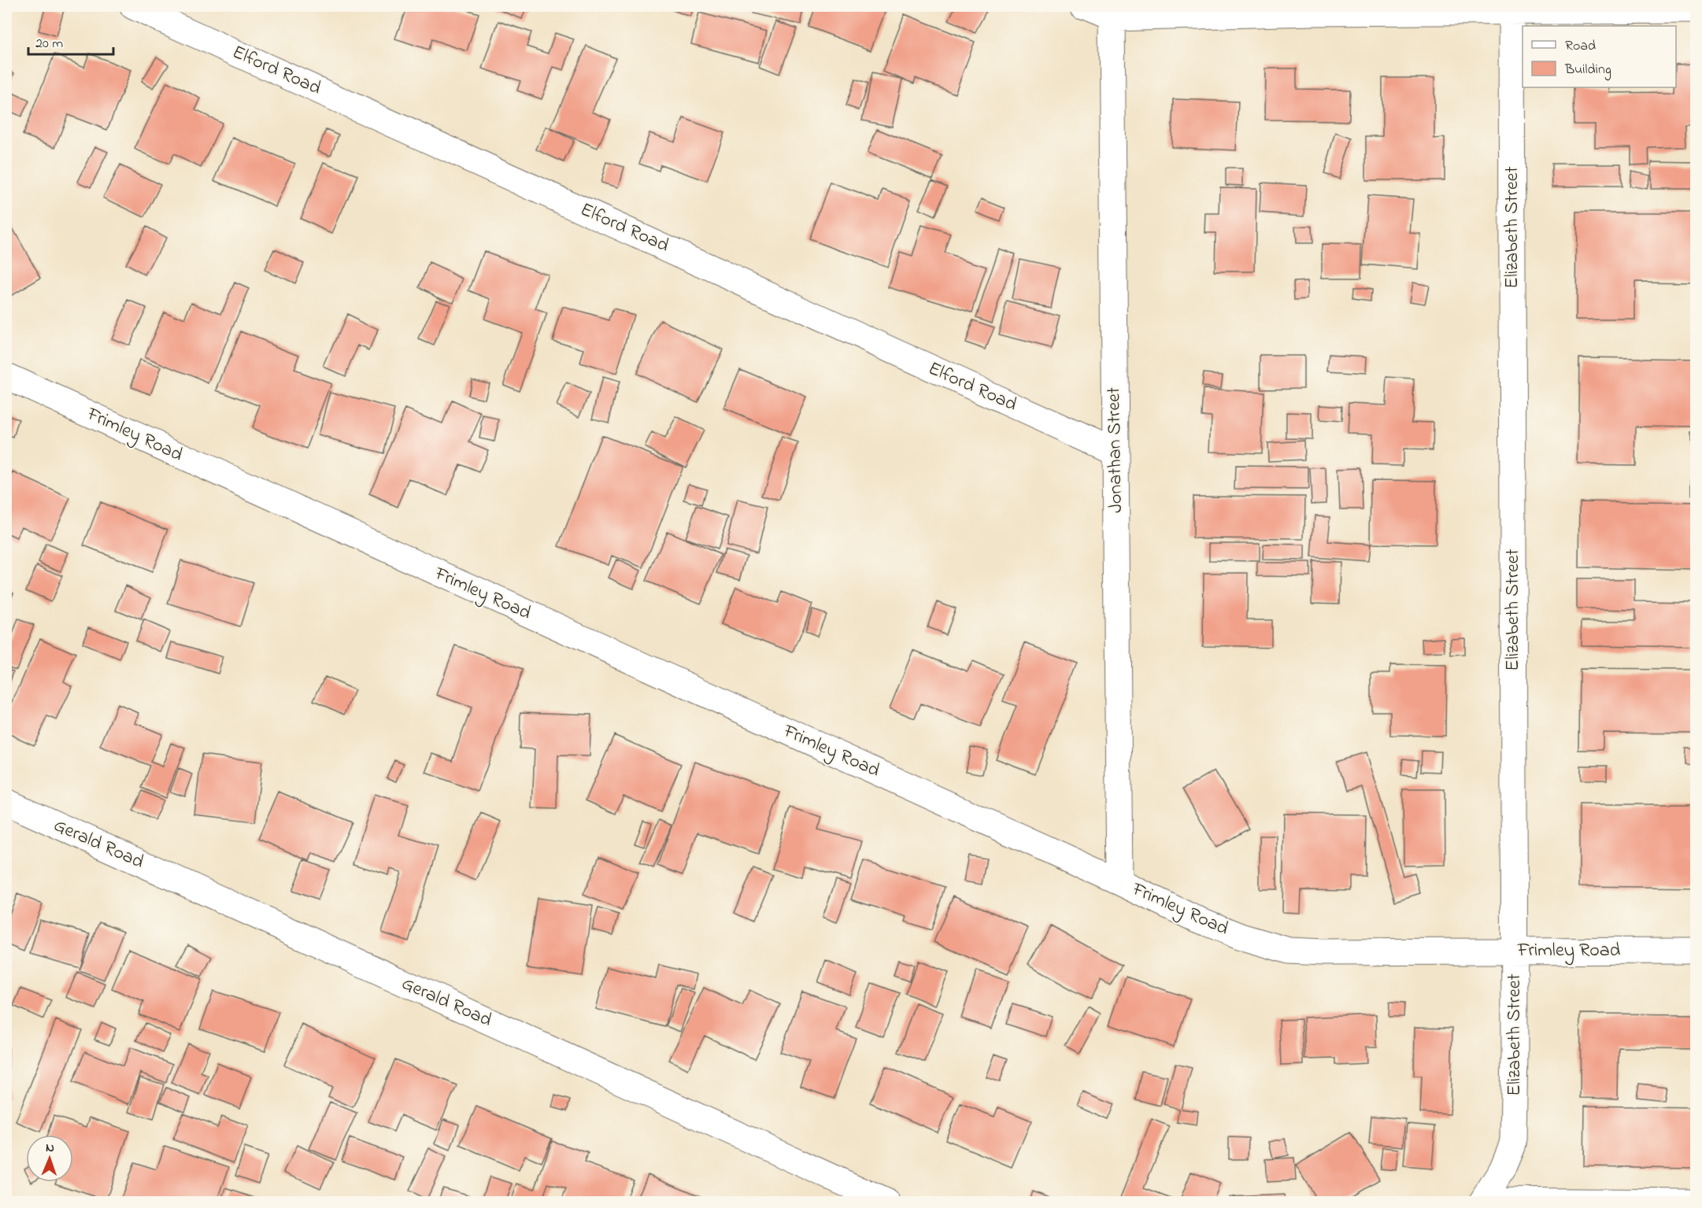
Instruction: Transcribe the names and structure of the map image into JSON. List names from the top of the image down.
{
  "streets": {
    "street": [
      "Elford Road",
      "Elizabeth Street",
      "Frimley Road",
      "Jonathan Street",
      "Gerald Road"
    ]
  },
  "crossings": [
    ["Elford Road", "Jonathan Street"],
    ["Elizabeth Street", "Frimley Road"],
    ["Frimley Road", "Jonathan Street"]
  ],
  "legend": ["Road", "Building"],
  "scale_bar": "20 m",
  "north": "top"
}
